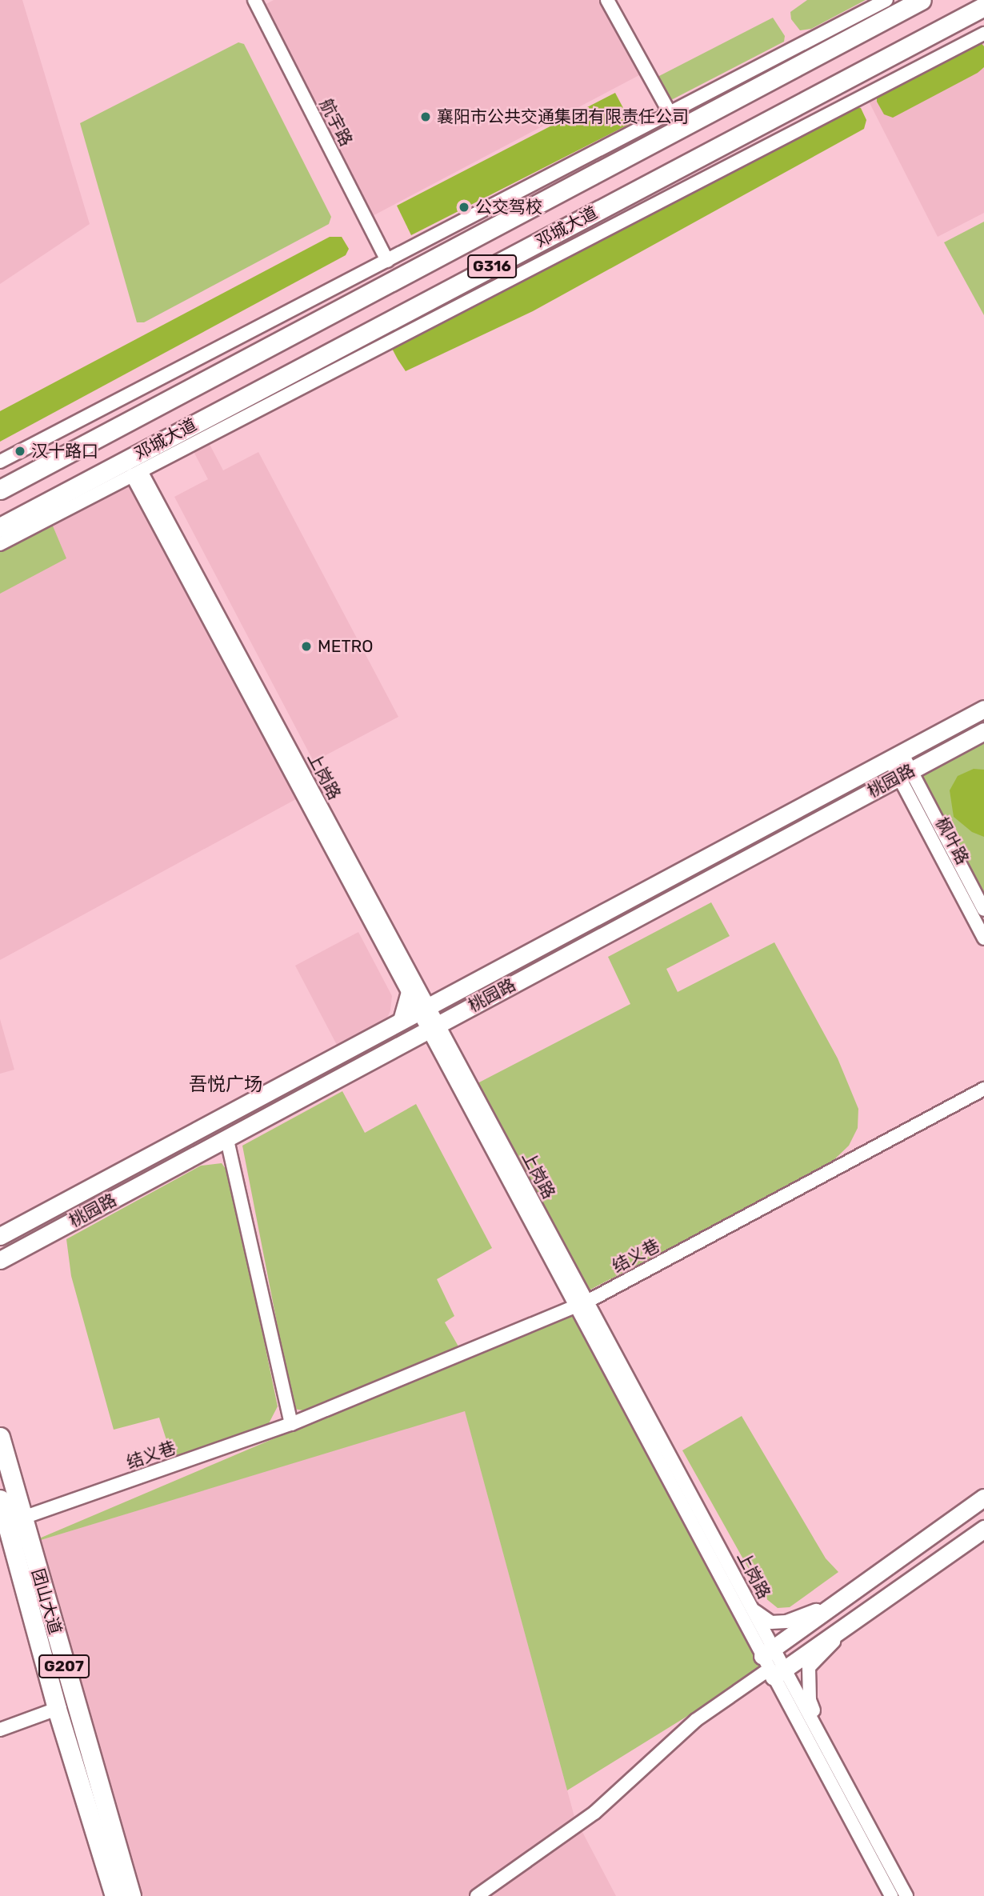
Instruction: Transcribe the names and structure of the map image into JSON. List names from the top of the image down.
{
  "streets": {
    "highway": [
      "邓城大道",
      "G316",
      "团山大道",
      "G207"
    ],
    "main road": ["桃园路"],
    "street": [
      "航宇路",
      "上岗路",
      "枫叶路",
      "结义巷"
    ]
  },
  "crossings": [
    ["上岗路", "桃园路"],
    ["上岗路", "结义巷"],
    ["桃园路", "枫叶路"],
    ["结义巷", "团山大道"]
  ],
  "districts": ["吾悦广场"],
  "places": [
    "襄阳市公共交通集团有限责任公司",
    "公交驾校",
    "汉十路口",
    "METRO"
  ]
}
